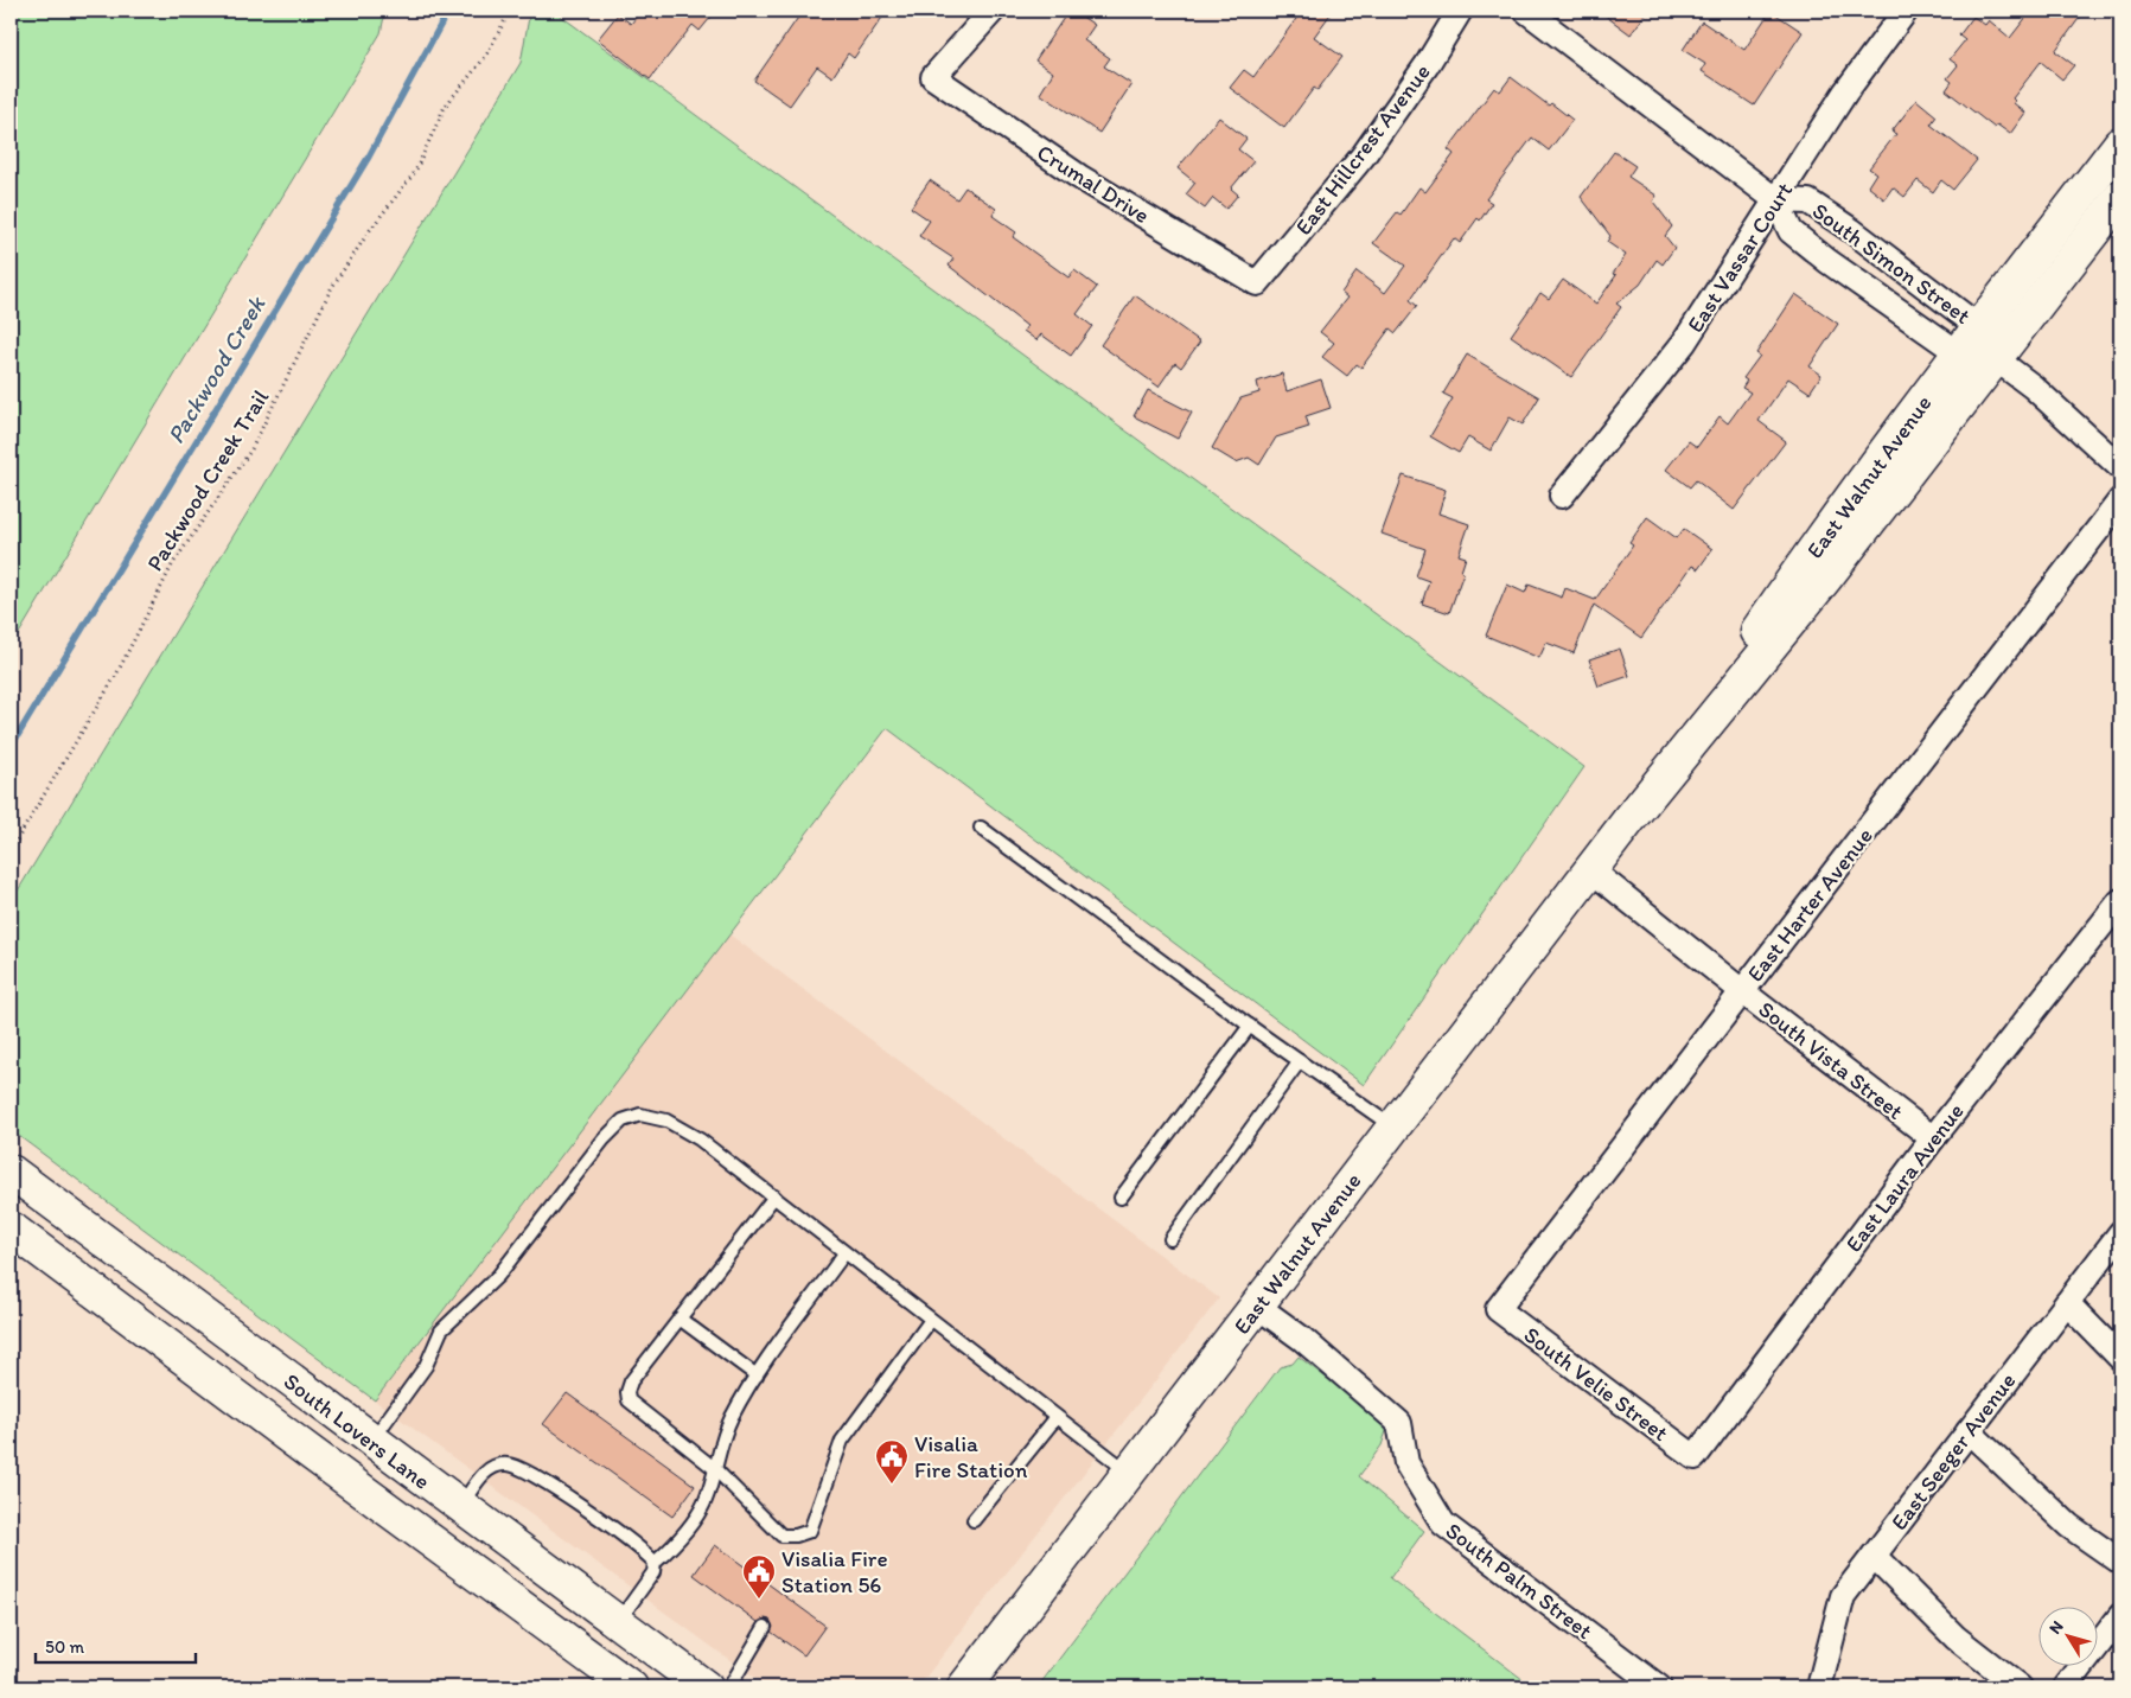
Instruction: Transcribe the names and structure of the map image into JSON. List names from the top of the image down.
{
  "streets": {
    "main road": ["East Walnut Avenue", "South Lovers Lane"],
    "street": [
      "East Hillcrest Avenue",
      "Crumal Drive",
      "East Vassar Court",
      "South Simon Street",
      "East Harter Avenue",
      "South Vista Street",
      "East Laura Avenue",
      "South Velie Street",
      "East Seeger Avenue",
      "South Palm Street"
    ],
    "path": ["Packwood Creek Trail"]
  },
  "crossings": [
    ["East Hillcrest Avenue", "Crumal Drive"],
    ["East Vassar Court", "South Simon Street"],
    ["South Simon Street", "East Walnut Avenue"],
    ["East Walnut Avenue", "South Vista Street"],
    ["East Walnut Avenue", "South Palm Street"],
    ["East Harter Avenue", "South Vista Street"],
    ["East Harter Avenue", "South Velie Street"],
    ["South Vista Street", "East Laura Avenue"],
    ["East Laura Avenue", "South Velie Street"]
  ],
  "water": ["Packwood Creek"],
  "places": {
    "public building": ["Visalia Fire Station", "Visalia Fire Station 56"]
  },
  "scale_bar": "50 m",
  "north": "top left"
}
